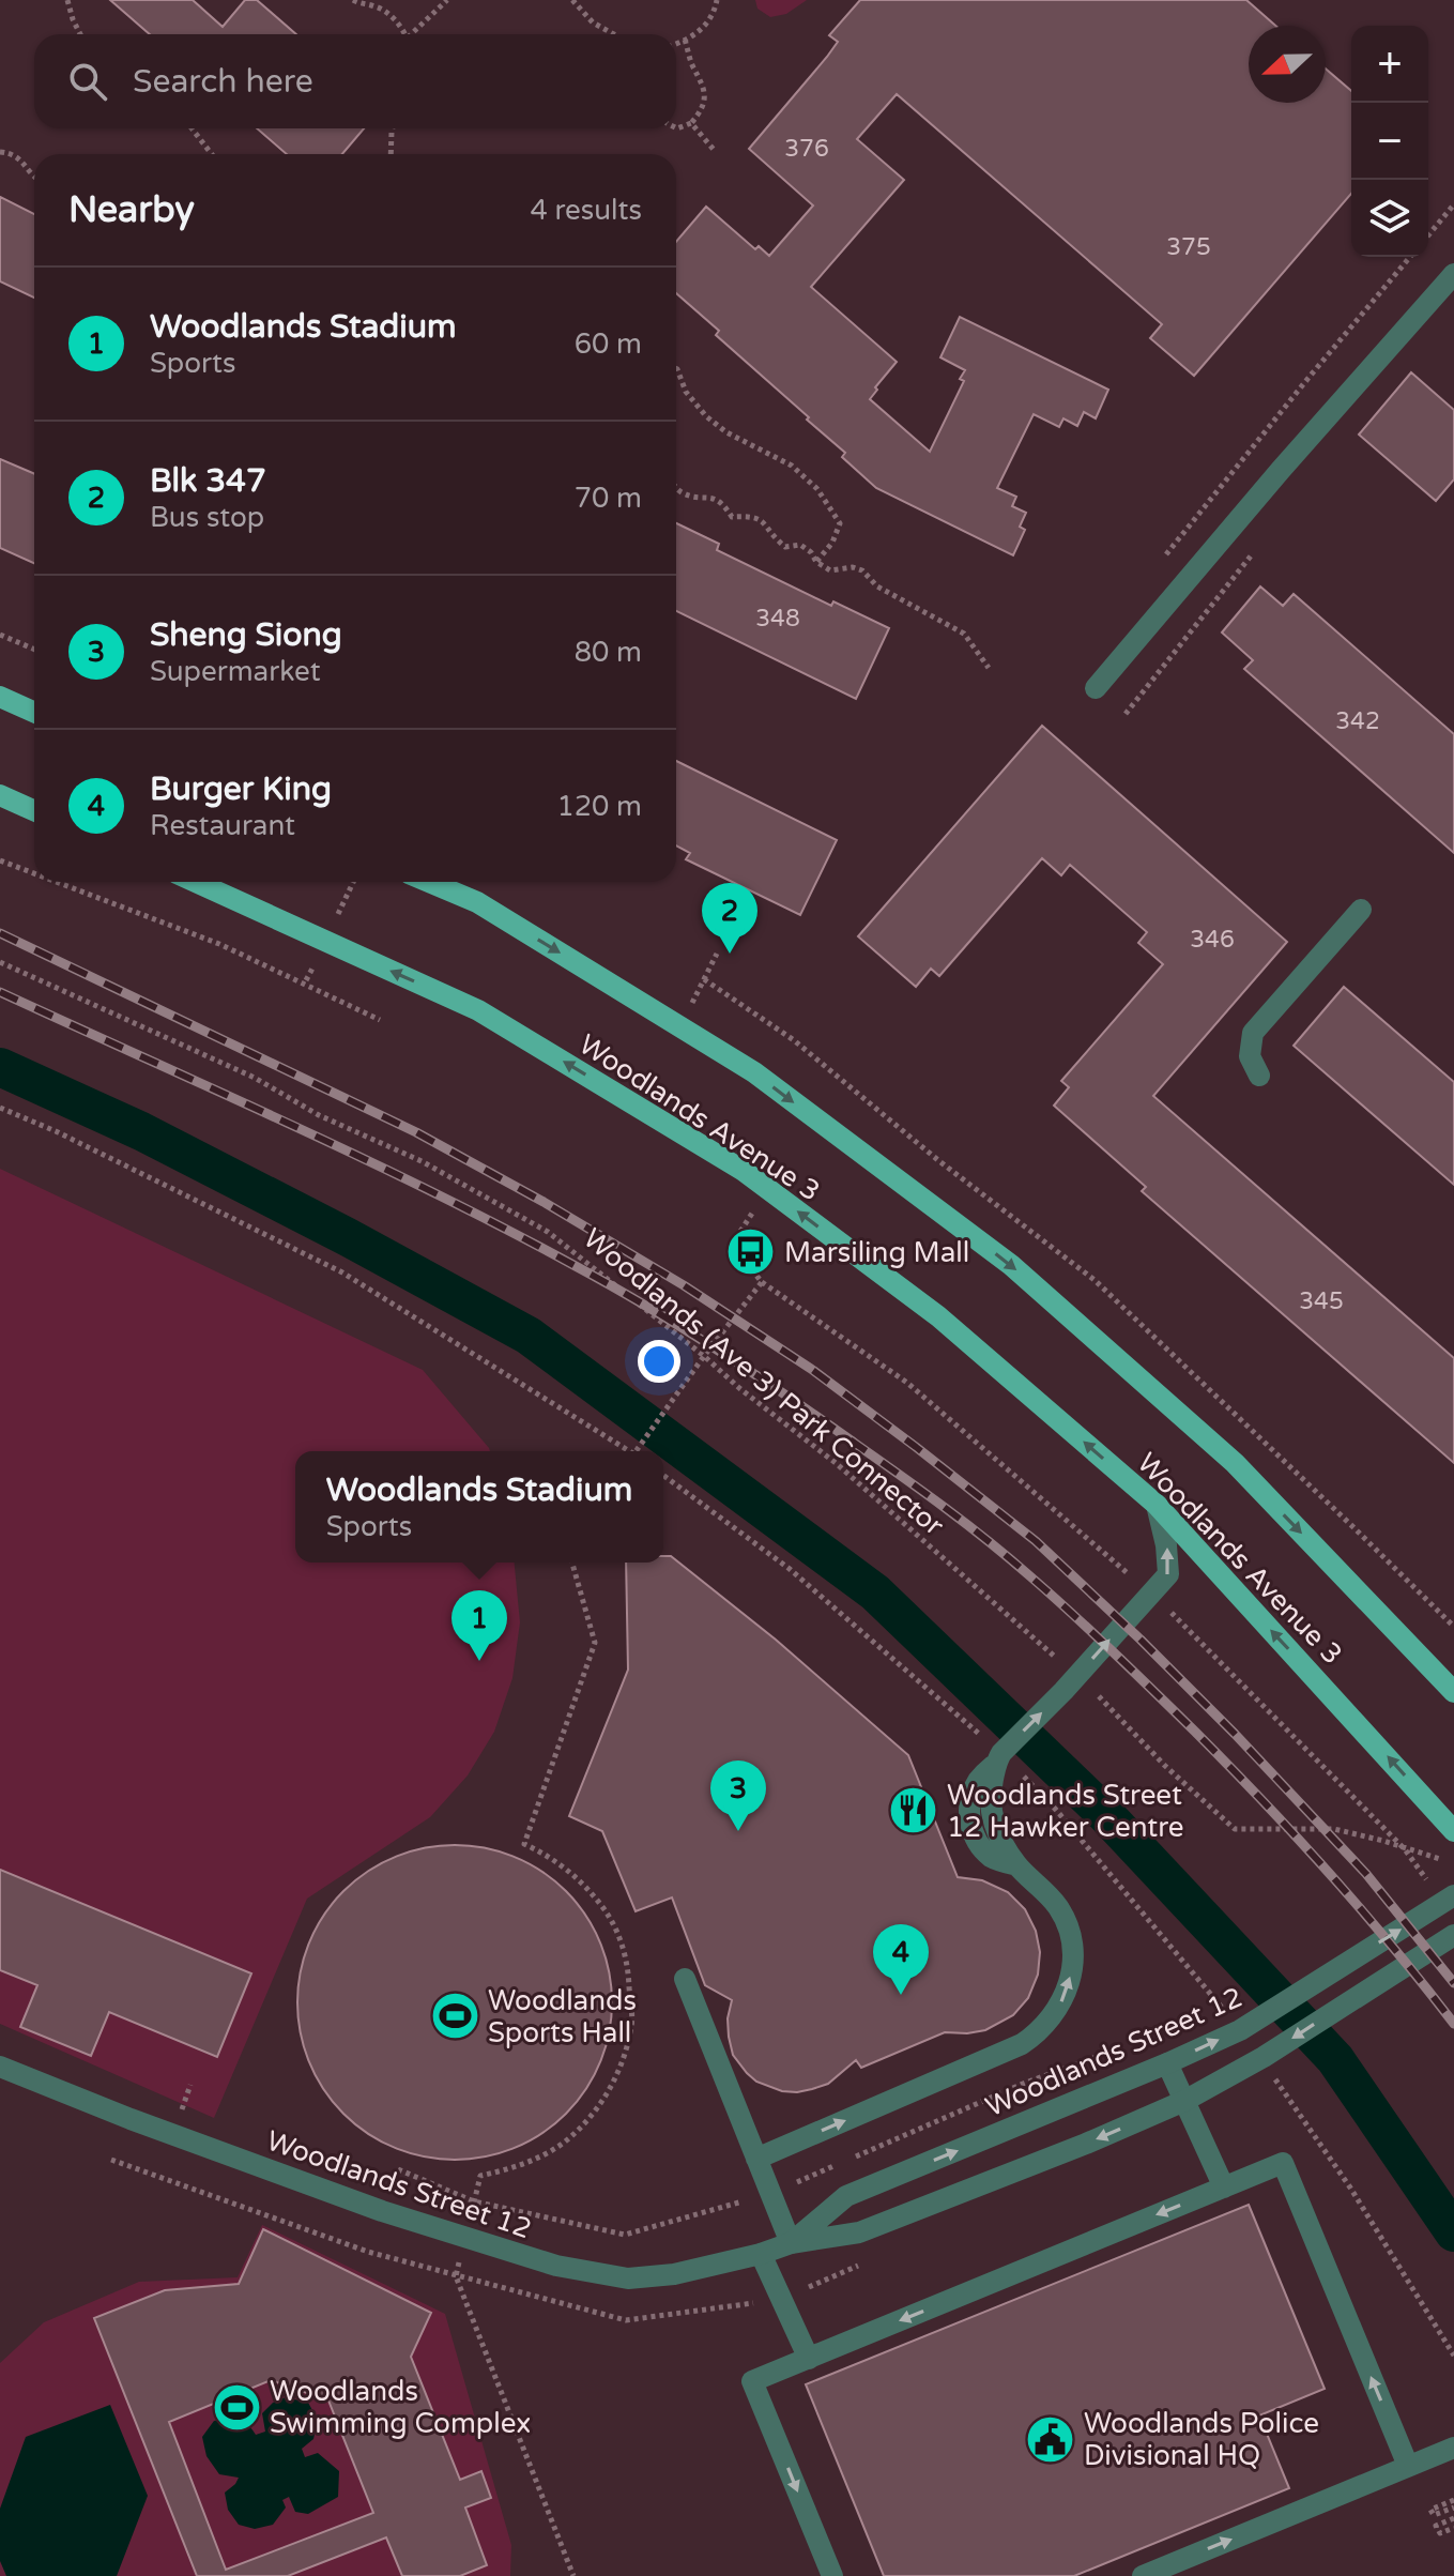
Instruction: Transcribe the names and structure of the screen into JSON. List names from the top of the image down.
{
  "streets": {
    "main road": ["Woodlands Avenue 3"],
    "street": ["Woodlands Street 12"],
    "path": ["Woodlands (Ave 3) Park Connector"]
  },
  "places": {
    "bus stop": ["Marsiling Mall"],
    "restaurant": ["Woodlands Street 12 Hawker Centre"],
    "sports": ["Woodlands Sports Hall", "Woodlands Swimming Complex"],
    "public building": ["Woodlands Police Divisional HQ"]
  },
  "house_numbers": [
    "376",
    "375",
    "348",
    "342",
    "346",
    "345"
  ],
  "north": "left",
  "page": {
    "map_buttons": ["+", "−"],
    "search": "Search here",
    "heading": ["Nearby", "4 results"],
    "list": [
      {
        "mark": "1",
        "name": "Woodlands Stadium",
        "note": "Sports",
        "value": "60 m"
      },
      {
        "mark": "2",
        "name": "Blk 347",
        "note": "Bus stop",
        "value": "70 m"
      },
      {
        "mark": "3",
        "name": "Sheng Siong",
        "note": "Supermarket",
        "value": "80 m"
      },
      {
        "mark": "4",
        "name": "Burger King",
        "note": "Restaurant",
        "value": "120 m"
      }
    ],
    "pins": [
      "2",
      "1",
      "3",
      "4"
    ],
    "popup": ["Woodlands Stadium", "Sports"]
  }
}
